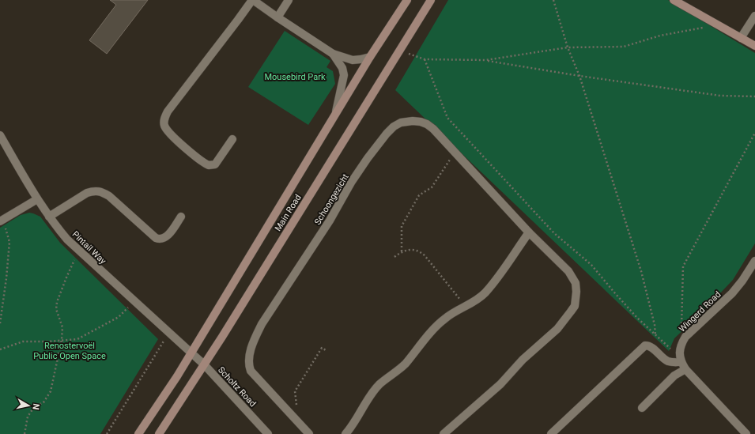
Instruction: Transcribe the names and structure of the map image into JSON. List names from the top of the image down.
{
  "streets": {
    "main road": ["Main Road"],
    "street": [
      "Schoongezicht",
      "Pintail Way",
      "Wingerd Road",
      "Scholtz Road"
    ]
  },
  "crossings": [
    ["Main Road", "Pintail Way"],
    ["Main Road", "Scholtz Road"],
    ["Pintail Way", "Scholtz Road"]
  ],
  "parks": ["Mousebird Park", "Renostervoël Public Open Space"],
  "north": "right"
}
